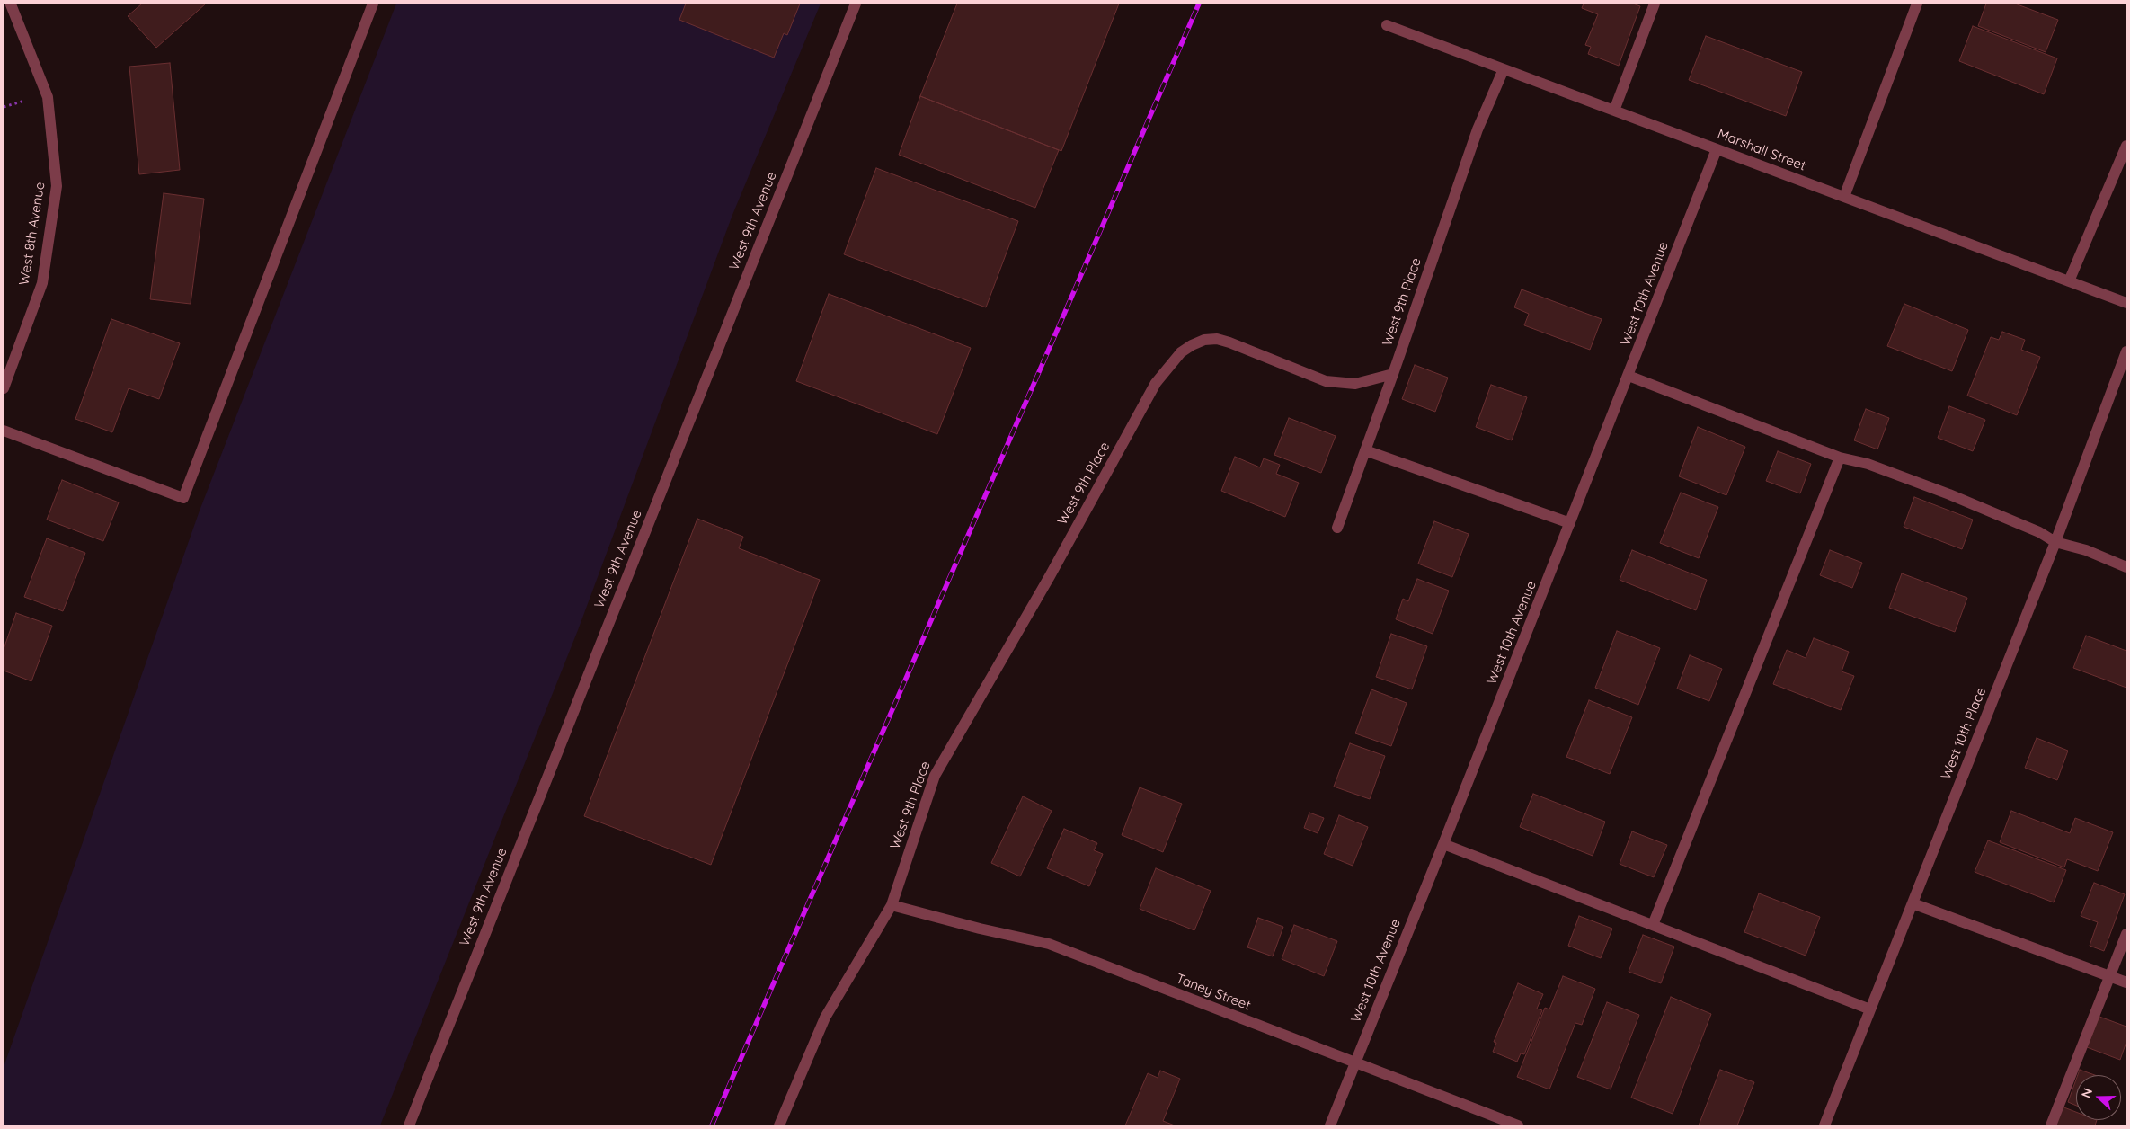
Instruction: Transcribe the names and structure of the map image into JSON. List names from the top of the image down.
{
  "streets": {
    "street": [
      "Marshall Street",
      "West 9th Avenue",
      "West 8th Avenue",
      "West 10th Avenue",
      "West 9th Place",
      "West 10th Place",
      "Taney Street"
    ]
  },
  "crossings": [
    ["Marshall Street", "West 10th Avenue"],
    ["Marshall Street", "West 9th Place"],
    ["West 10th Avenue", "Taney Street"],
    ["West 9th Place", "Taney Street"]
  ],
  "north": "left"
}
